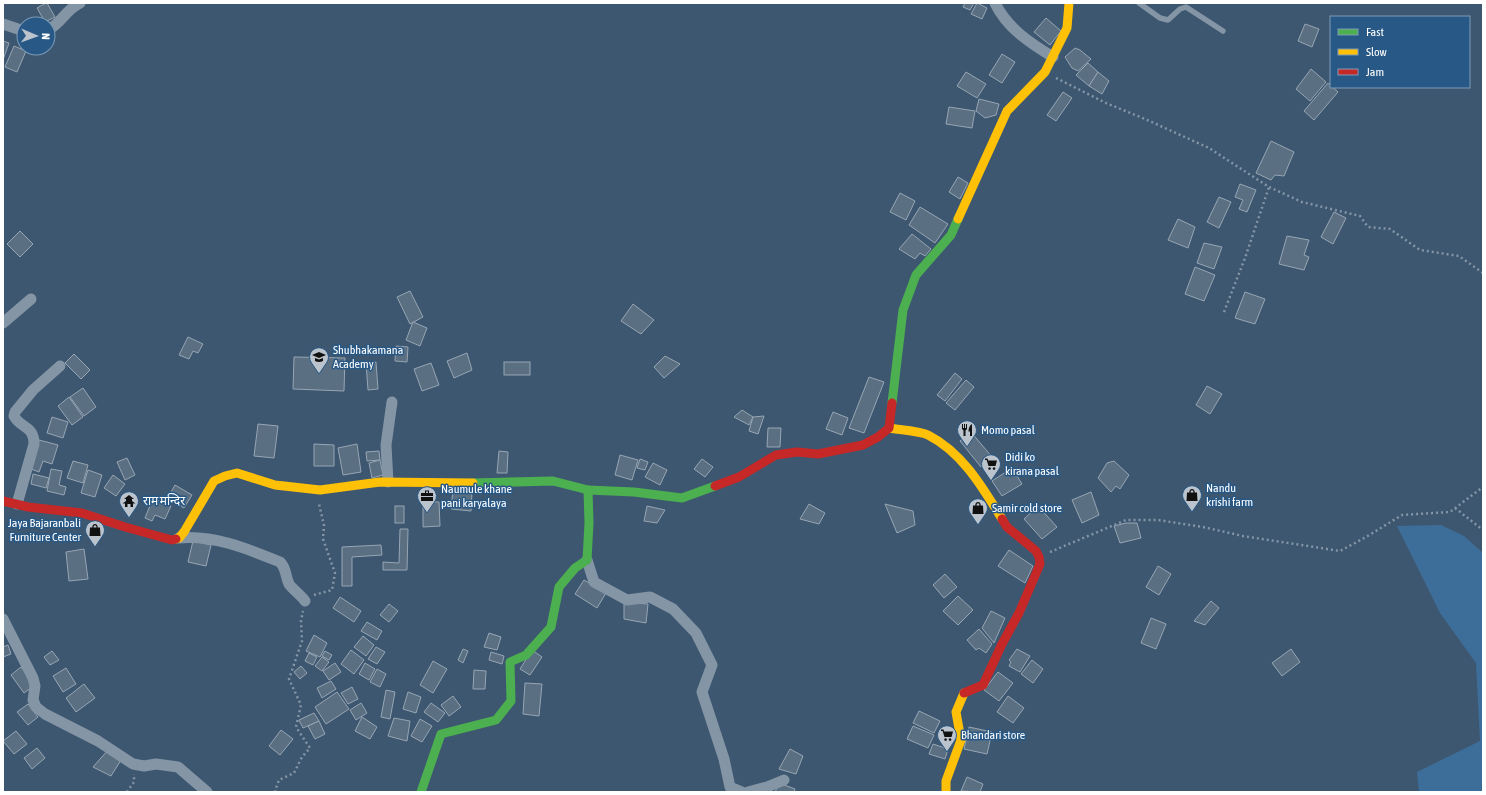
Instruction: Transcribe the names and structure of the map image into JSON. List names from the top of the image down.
{
  "places": {
    "school or university": ["Shubhakamana Academy"],
    "restaurant": ["Momo pasal"],
    "supermarket": ["Didi ko kirana pasal", "Bhandari store"],
    "shop": ["Nandu krishi farm", "Samir cold store", "Jaya Bajaranbali Furniture Center"],
    "office": ["Naumule khane pani karyalaya"],
    "temple": ["राम मन्दिर"]
  },
  "legend": ["Fast", "Slow", "Jam"],
  "north": "right"
}
